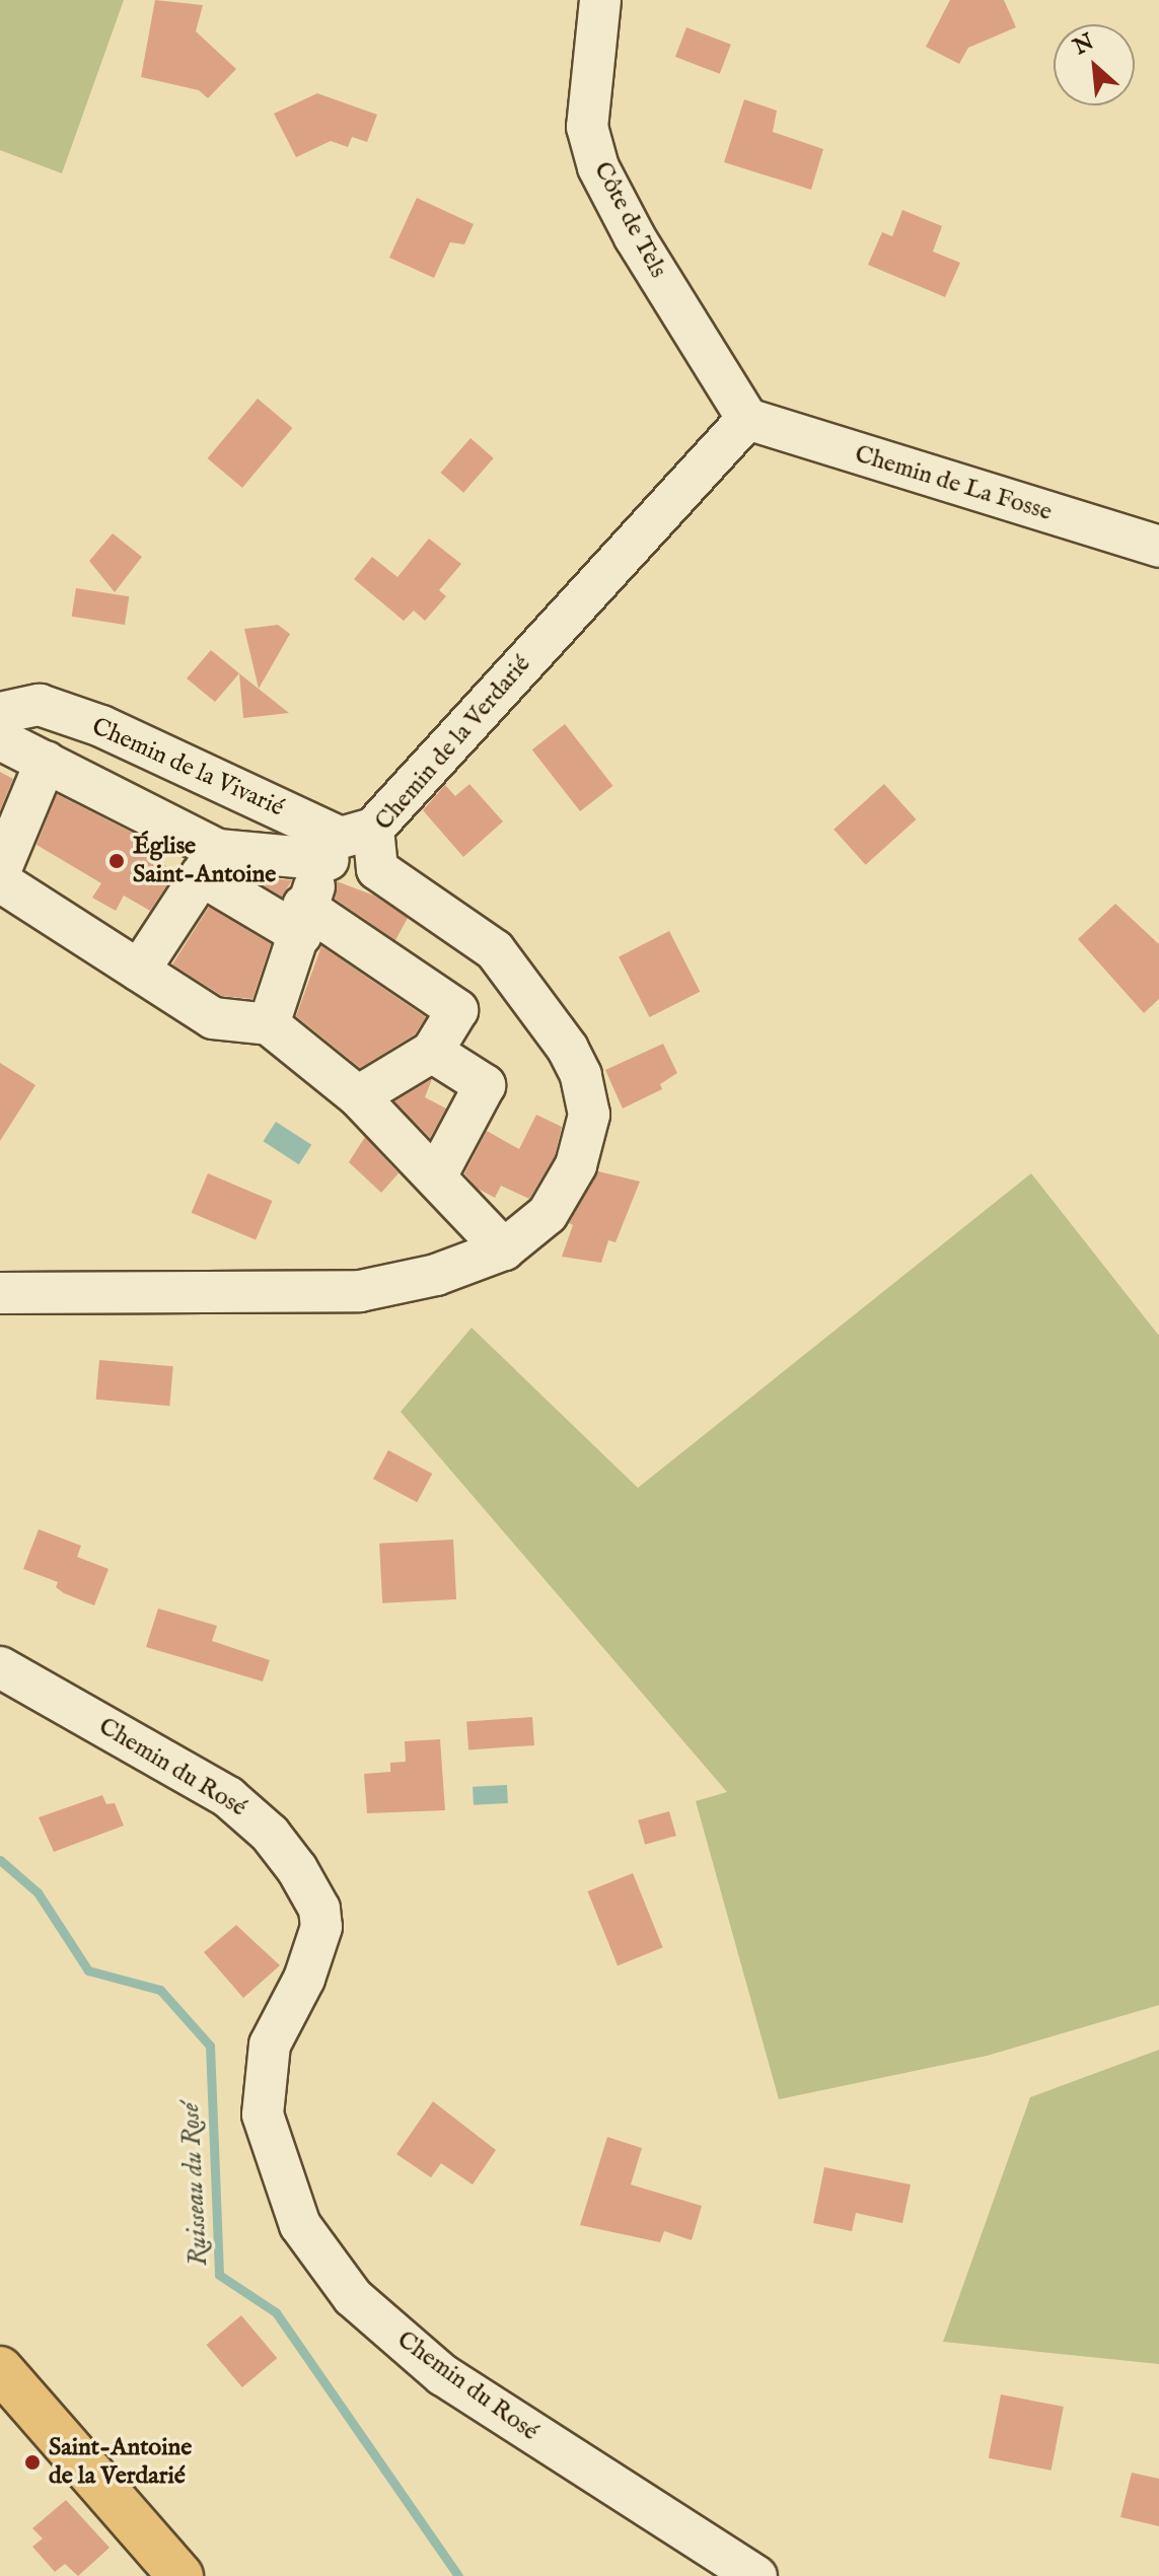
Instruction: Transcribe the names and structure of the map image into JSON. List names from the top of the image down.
{
  "streets": {
    "street": [
      "Côte de Tels",
      "Chemin de La Fosse",
      "Chemin de la Verdarié",
      "Chemin de la Vivarié",
      "Chemin du Rosé"
    ]
  },
  "crossings": [
    ["Côte de Tels", "Chemin de La Fosse"],
    ["Côte de Tels", "Chemin de la Verdarié"],
    ["Chemin de La Fosse", "Chemin de la Verdarié"],
    ["Chemin de la Verdarié", "Chemin de la Vivarié"]
  ],
  "water": ["Ruisseau du Rosé"],
  "places": ["Église Saint-Antoine", "Saint-Antoine de la Verdarié"],
  "north": "top left"
}
